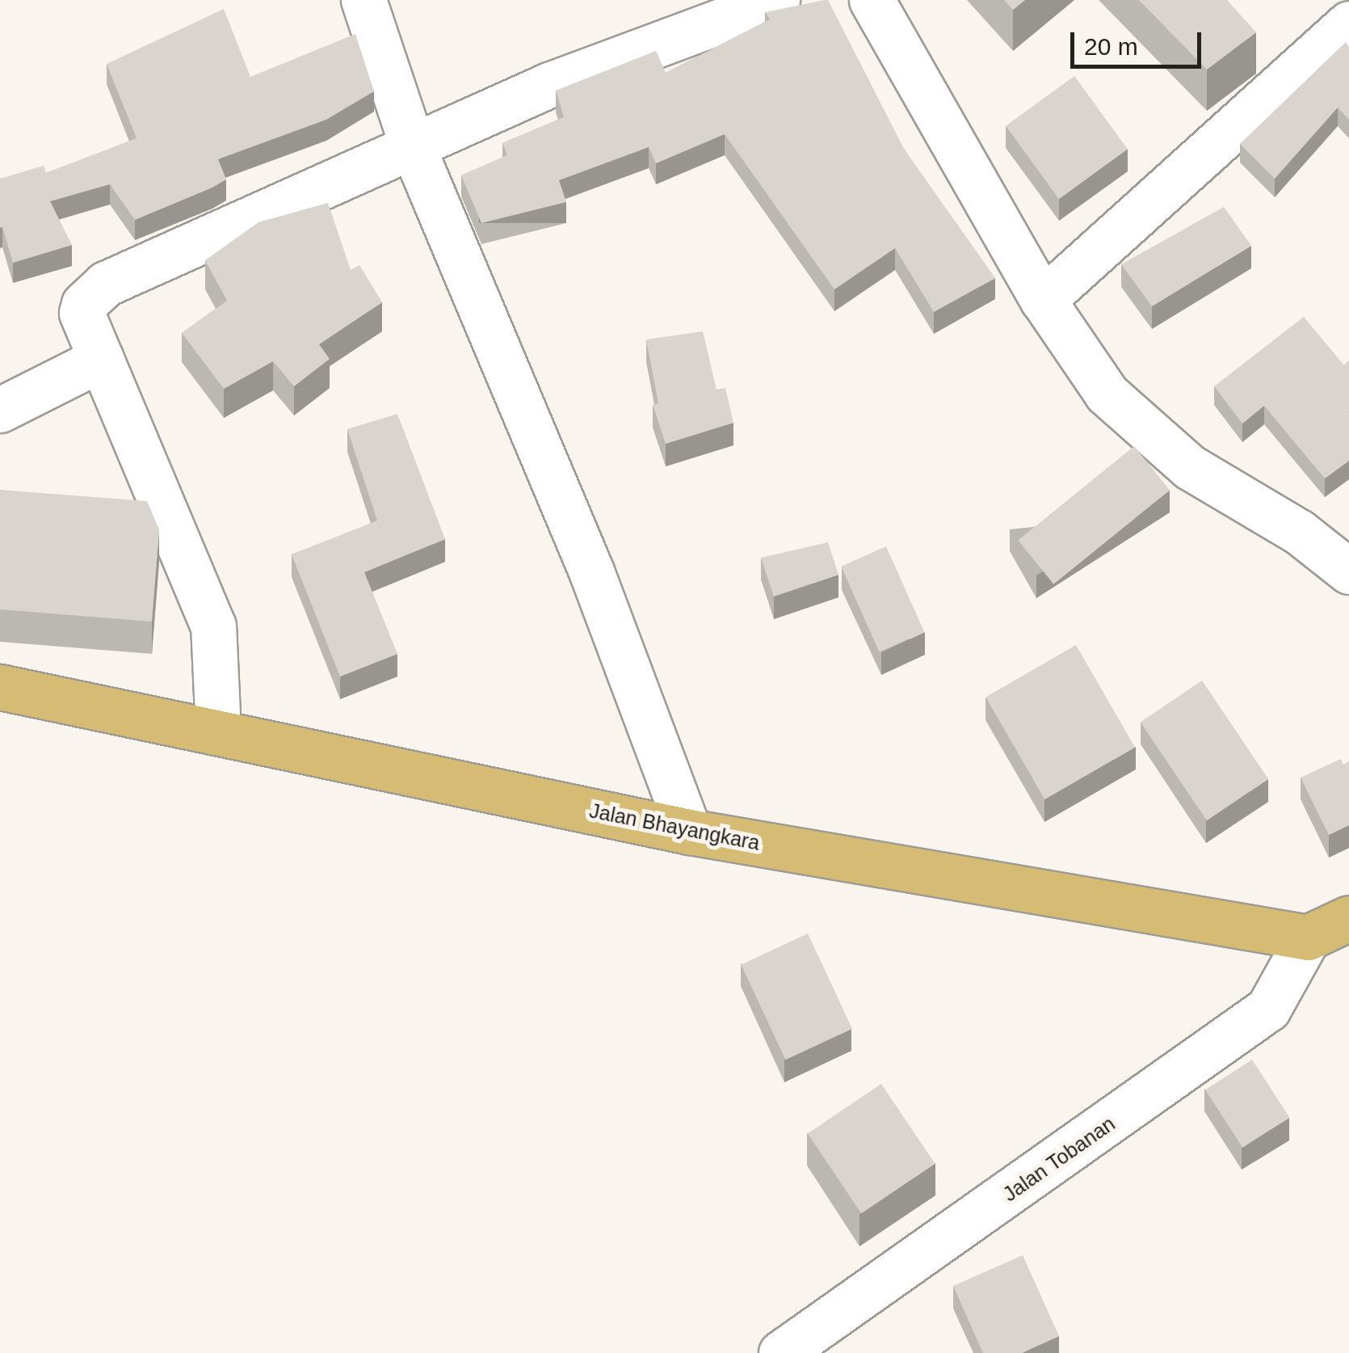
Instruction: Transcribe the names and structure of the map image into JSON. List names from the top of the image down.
{
  "streets": {
    "main road": ["Jalan Bhayangkara"],
    "street": ["Jalan Tobanan"]
  },
  "crossings": [
    ["Jalan Bhayangkara", "Jalan Tobanan"]
  ],
  "scale_bar": "20 m"
}
